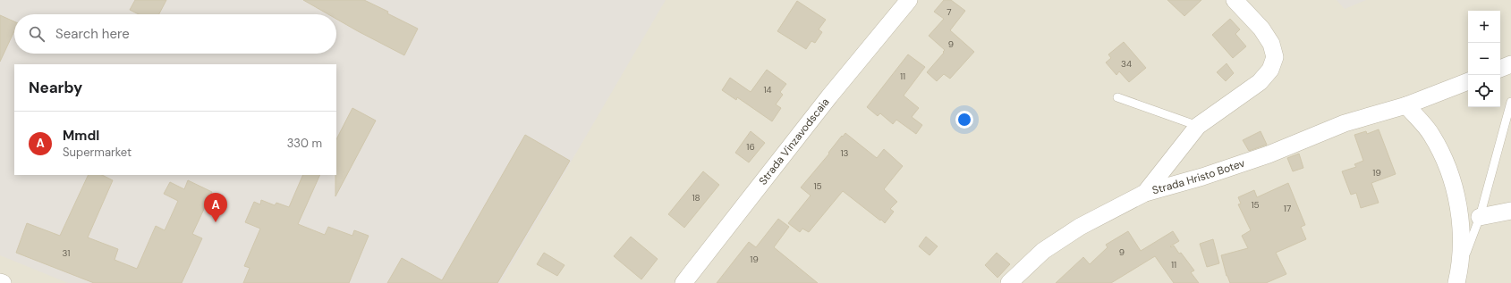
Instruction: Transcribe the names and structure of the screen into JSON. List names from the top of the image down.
{
  "streets": {
    "street": ["Strada Vinzavodscaia", "Strada Hristo Botev"]
  },
  "house_numbers": [
    "7",
    "9",
    "34",
    "11",
    "14",
    "16",
    "13",
    "19",
    "15",
    "18",
    "15",
    "17",
    "9",
    "31",
    "19",
    "11"
  ],
  "page": {
    "map_buttons": ["+", "−"],
    "search": "Search here",
    "heading": "Nearby",
    "list": [
      {
        "mark": "A",
        "name": "Mmdl",
        "note": "Supermarket",
        "value": "330 m"
      }
    ],
    "pins": "A"
  }
}
